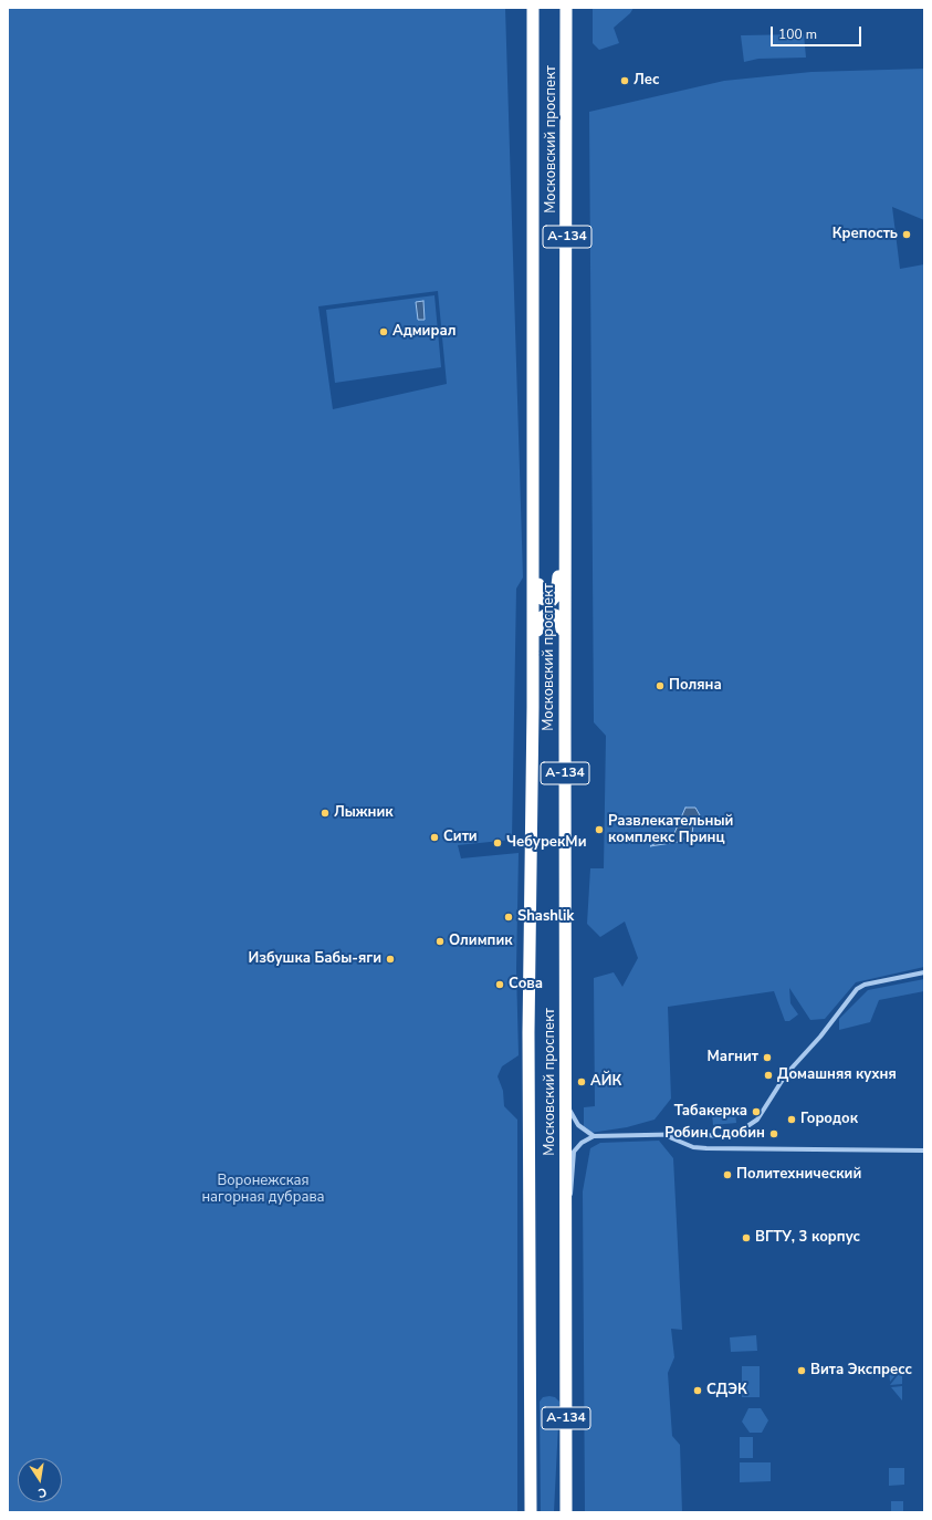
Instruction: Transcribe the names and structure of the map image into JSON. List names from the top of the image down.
{
  "streets": {
    "highway": ["Московский проспект", "А-134"]
  },
  "parks": ["Воронежская нагорная дубрава"],
  "places": [
    "Лес",
    "Крепость",
    "Адмирал",
    "Поляна",
    "Лыжник",
    "Развлекательный комплекс Принц",
    "Сити",
    "ЧебурекМи",
    "Shashlik",
    "Олимпик",
    "Избушка Бабы-яги",
    "Сова",
    "Магнит",
    "Домашняя кухня",
    "АЙК",
    "Табакерка",
    "Городок",
    "Робин Сдобин",
    "Политехнический",
    "ВГТУ, 3 корпус",
    "Вита Экспресс",
    "СДЭК"
  ],
  "scale_bar": "100 m",
  "north": "bottom"
}
